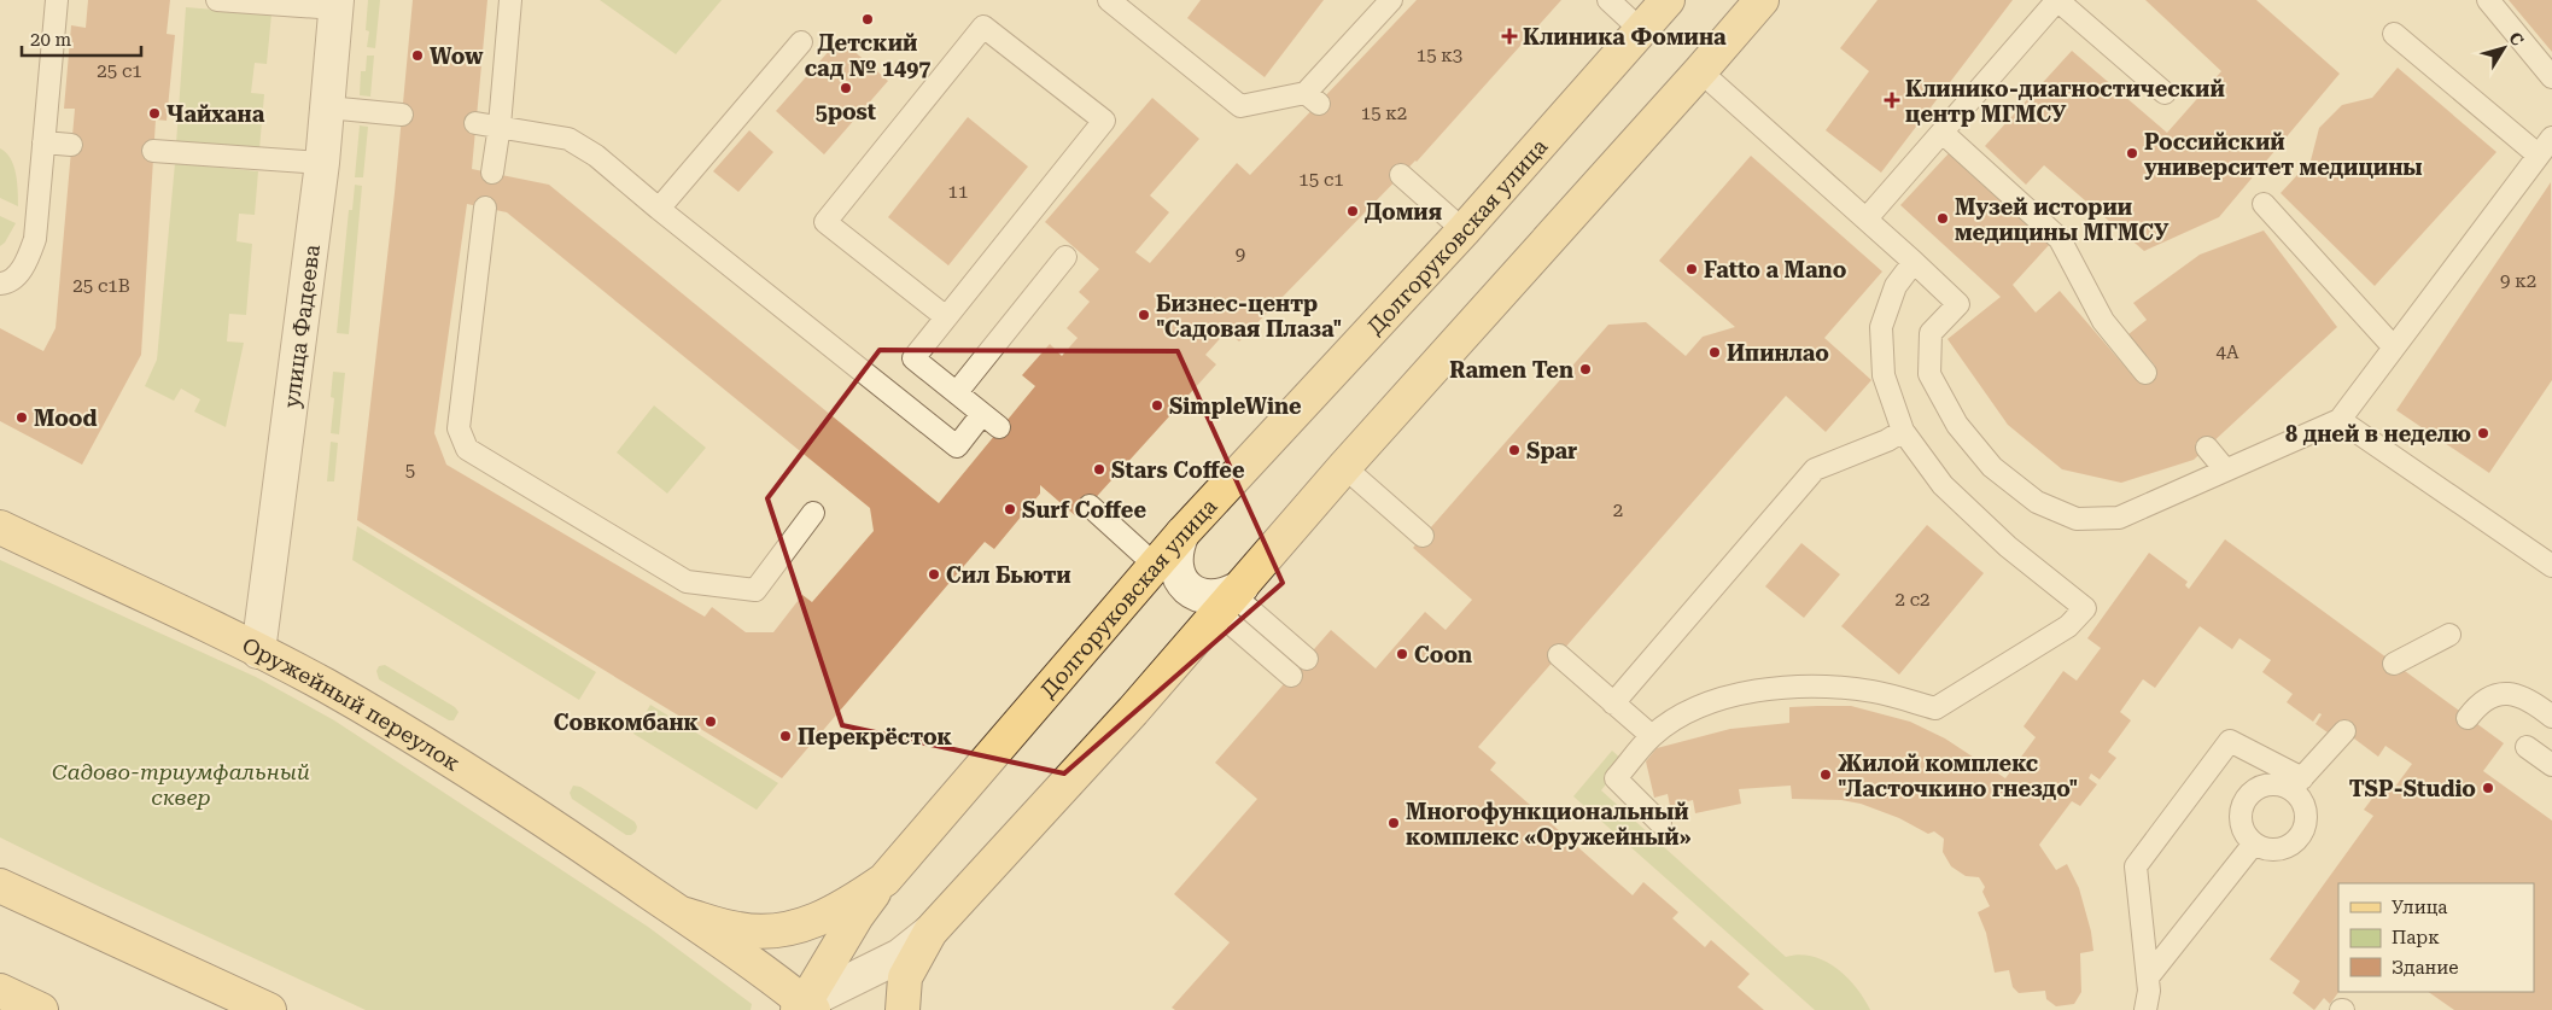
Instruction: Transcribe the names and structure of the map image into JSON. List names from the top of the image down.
{
  "streets": {
    "main road": ["Долгоруковская улица", "Оружейный переулок"],
    "street": ["улица Фадеева"]
  },
  "crossings": [
    ["Долгоруковская улица", "Оружейный переулок"],
    ["улица Фадеева", "Оружейный переулок"]
  ],
  "parks": ["Садово-триумфальный сквер"],
  "places": {
    "other": [
      "Детский сад № 1497",
      "Wow",
      "5post",
      "Чайхана",
      "Российский университет медицины",
      "Домия",
      "Музей истории медицины МГМСУ",
      "Fatto a Mano",
      "Бизнес-центр \"Садовая Плаза\"",
      "Ипинлао",
      "Ramen Ten",
      "SimpleWine",
      "Mood",
      "8 дней в неделю",
      "Spar",
      "Stars Coffee",
      "Surf Coffee",
      "Сил Бьюти",
      "Coon",
      "Совкомбанк",
      "Перекрёсток",
      "Жилой комплекс \"Ласточкино гнездо\"",
      "TSP-Studio",
      "Многофункциональный комплекс «Оружейный»"
    ],
    "health": ["Клиника Фомина", "Клинико-диагностический центр МГМСУ"]
  },
  "house_numbers": [
    "15 к3",
    "25 с1",
    "15 к2",
    "15 с1",
    "11",
    "9",
    "9 к2",
    "25 с1В",
    "4А",
    "5",
    "2",
    "2 c2"
  ],
  "legend": ["Улица", "Парк", "Здание"],
  "scale_bar": "20 m",
  "north": "top right"
}
